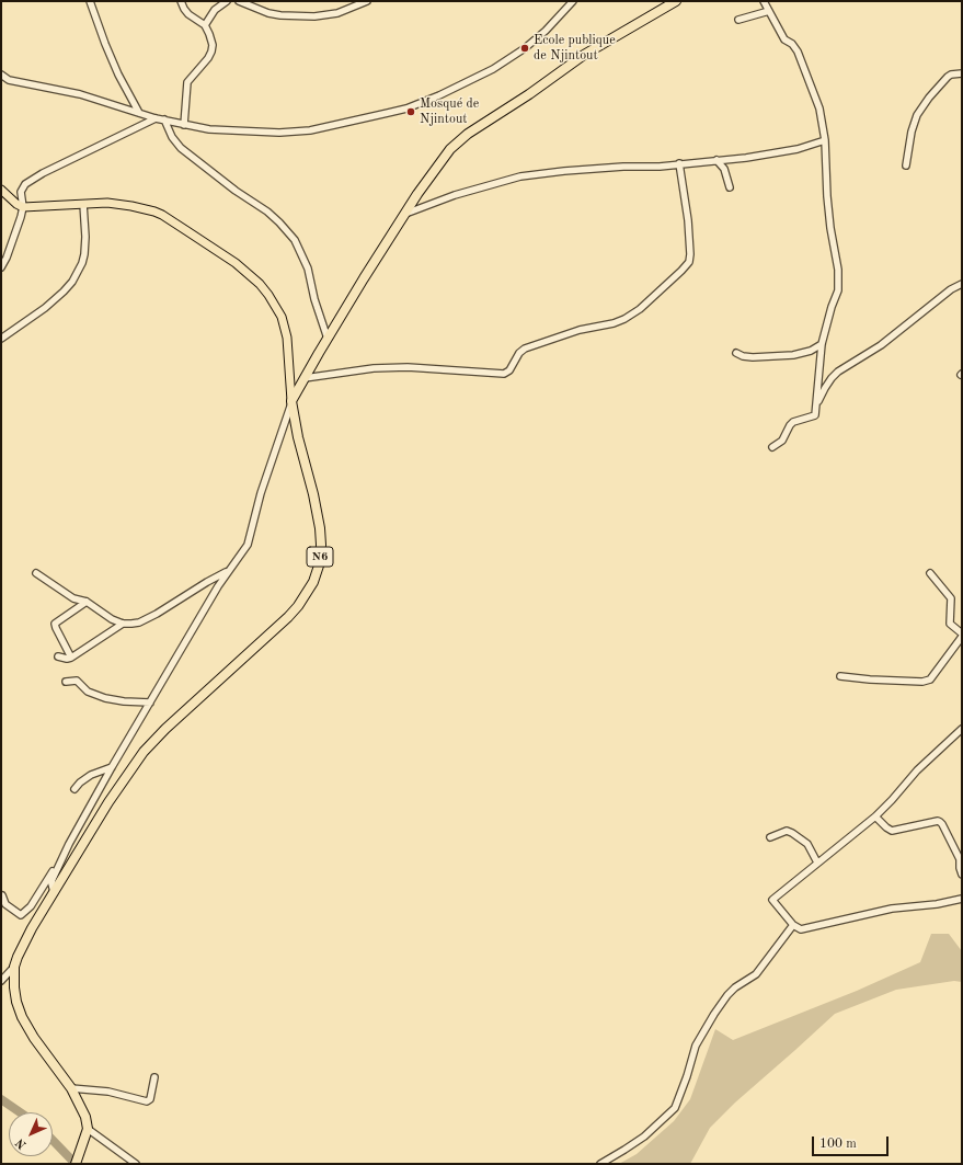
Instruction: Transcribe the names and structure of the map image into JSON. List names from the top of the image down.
{
  "streets": {
    "highway": ["N6"]
  },
  "places": ["Ecole publique de Njintout", "Mosqué de Njintout"],
  "scale_bar": "100 m",
  "north": "bottom left"
}
